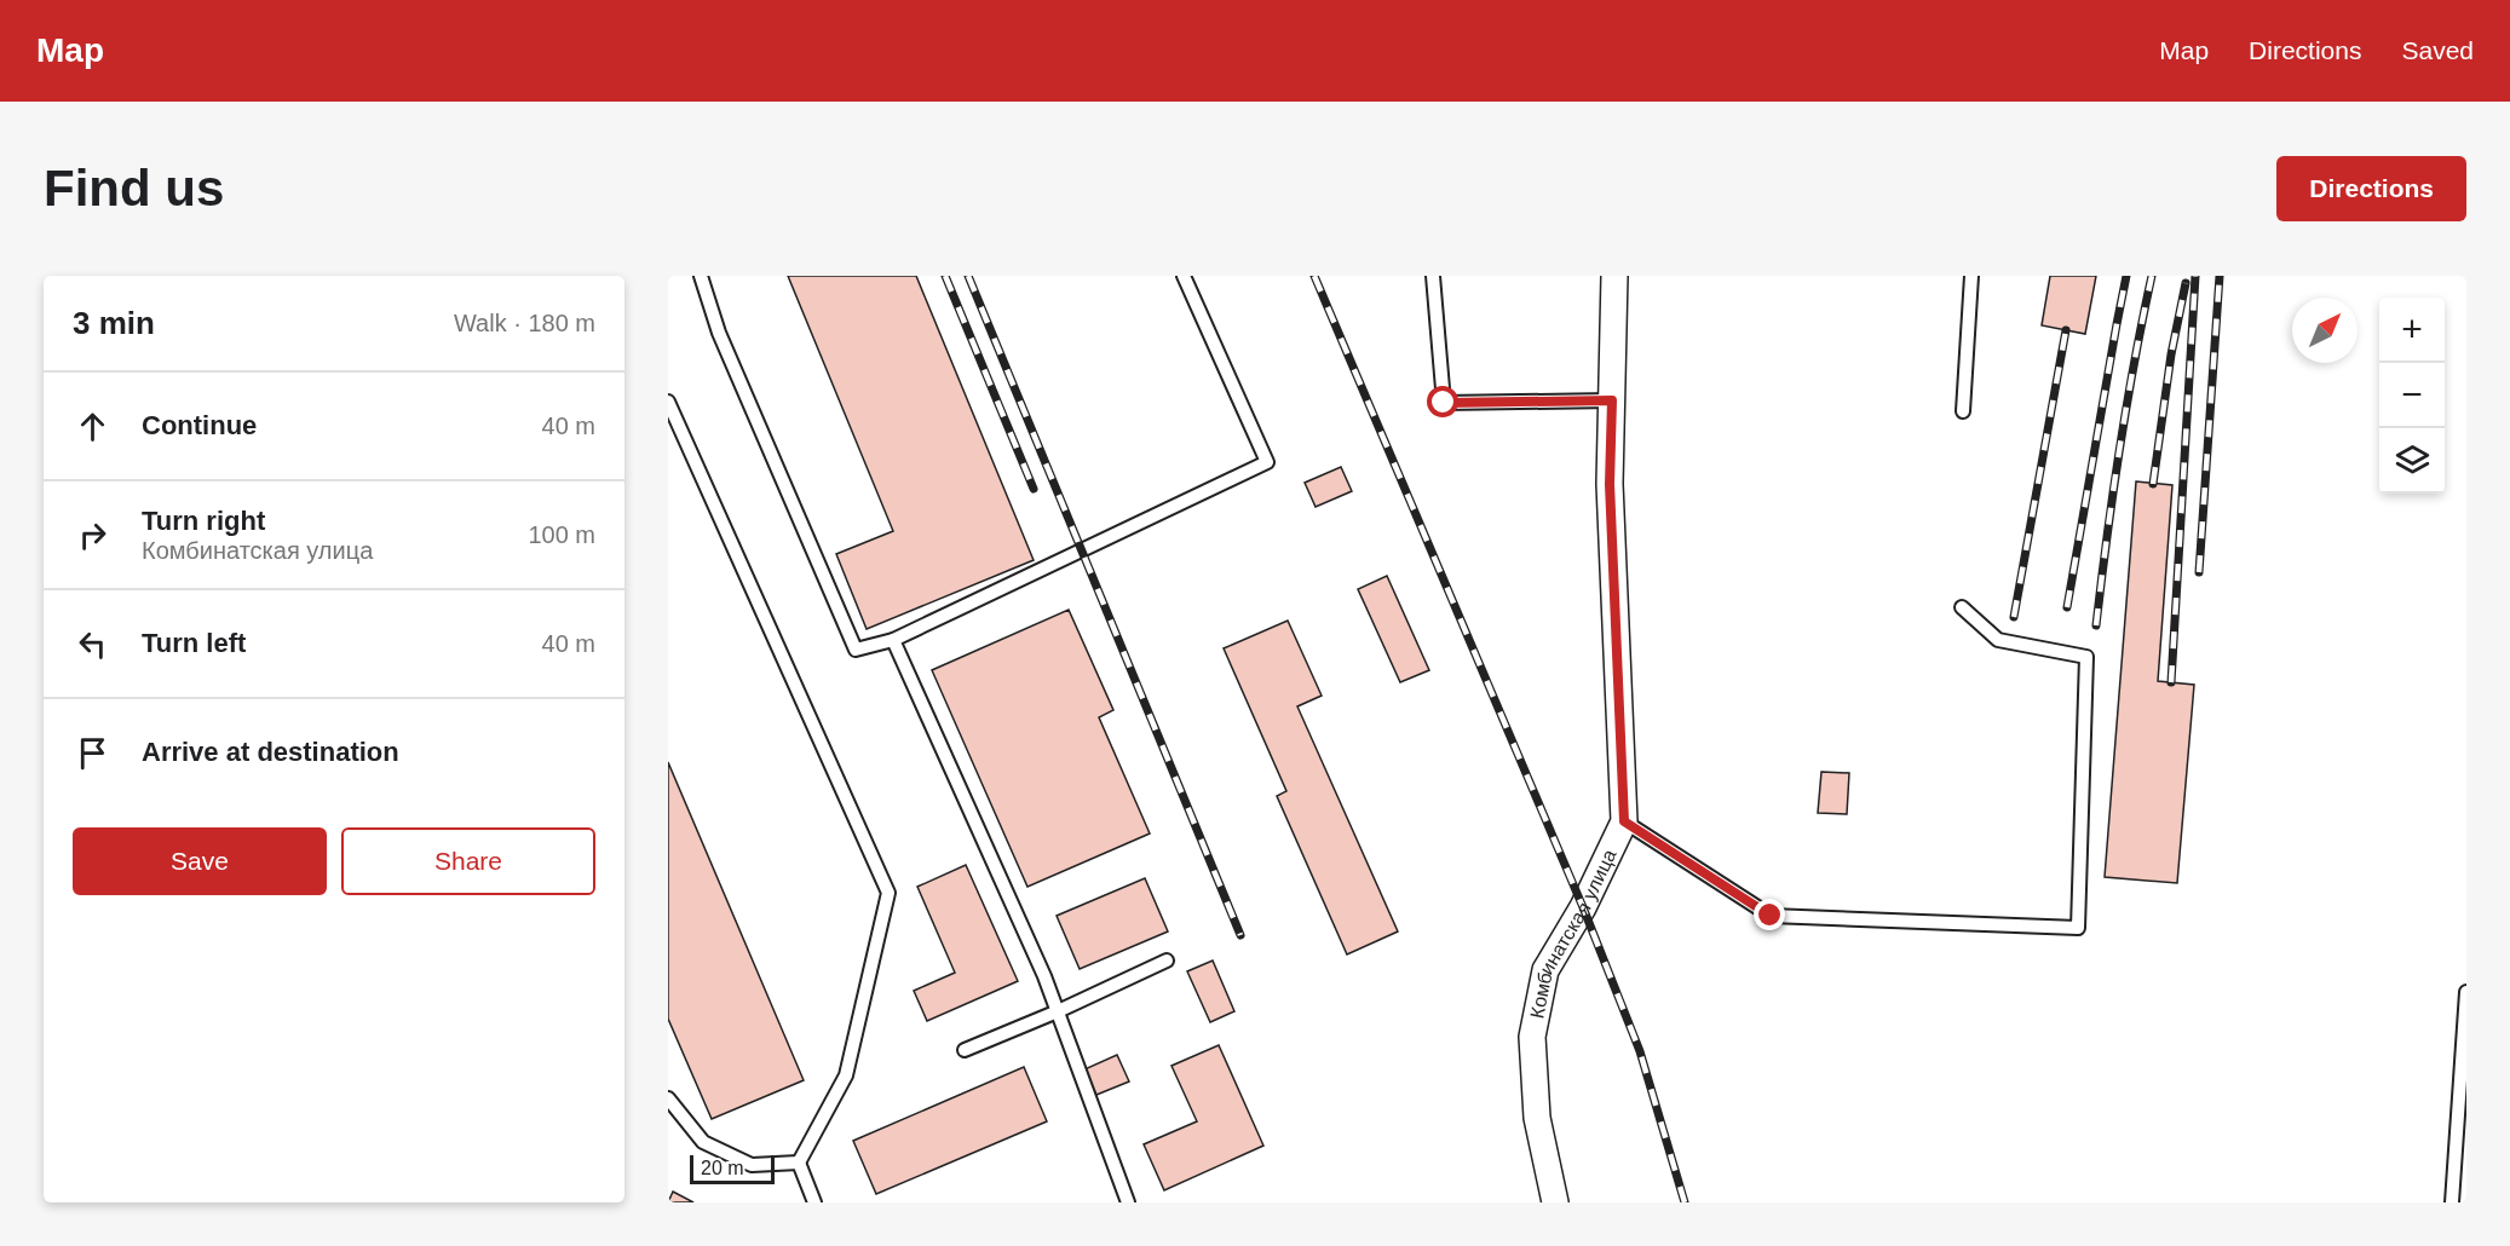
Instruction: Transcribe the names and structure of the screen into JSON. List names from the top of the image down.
{
  "streets": {
    "street": ["Комбинатская улица"]
  },
  "scale_bar": "20 m",
  "north": "top right",
  "page": {
    "header": "Map",
    "nav": ["Map", "Directions", "Saved"],
    "buttons": [
      "Directions",
      ["Save", "Share"]
    ],
    "title": "Find us",
    "heading": ["3 min", "Walk · 180 m"],
    "map_buttons": ["+", "−"],
    "list": [
      ["Continue", "40 m"],
      ["Turn right", "Комбинатская улица", "100 m"],
      ["Turn left", "40 m"],
      "Arrive at destination"
    ],
    "scale": "20 m"
  }
}
